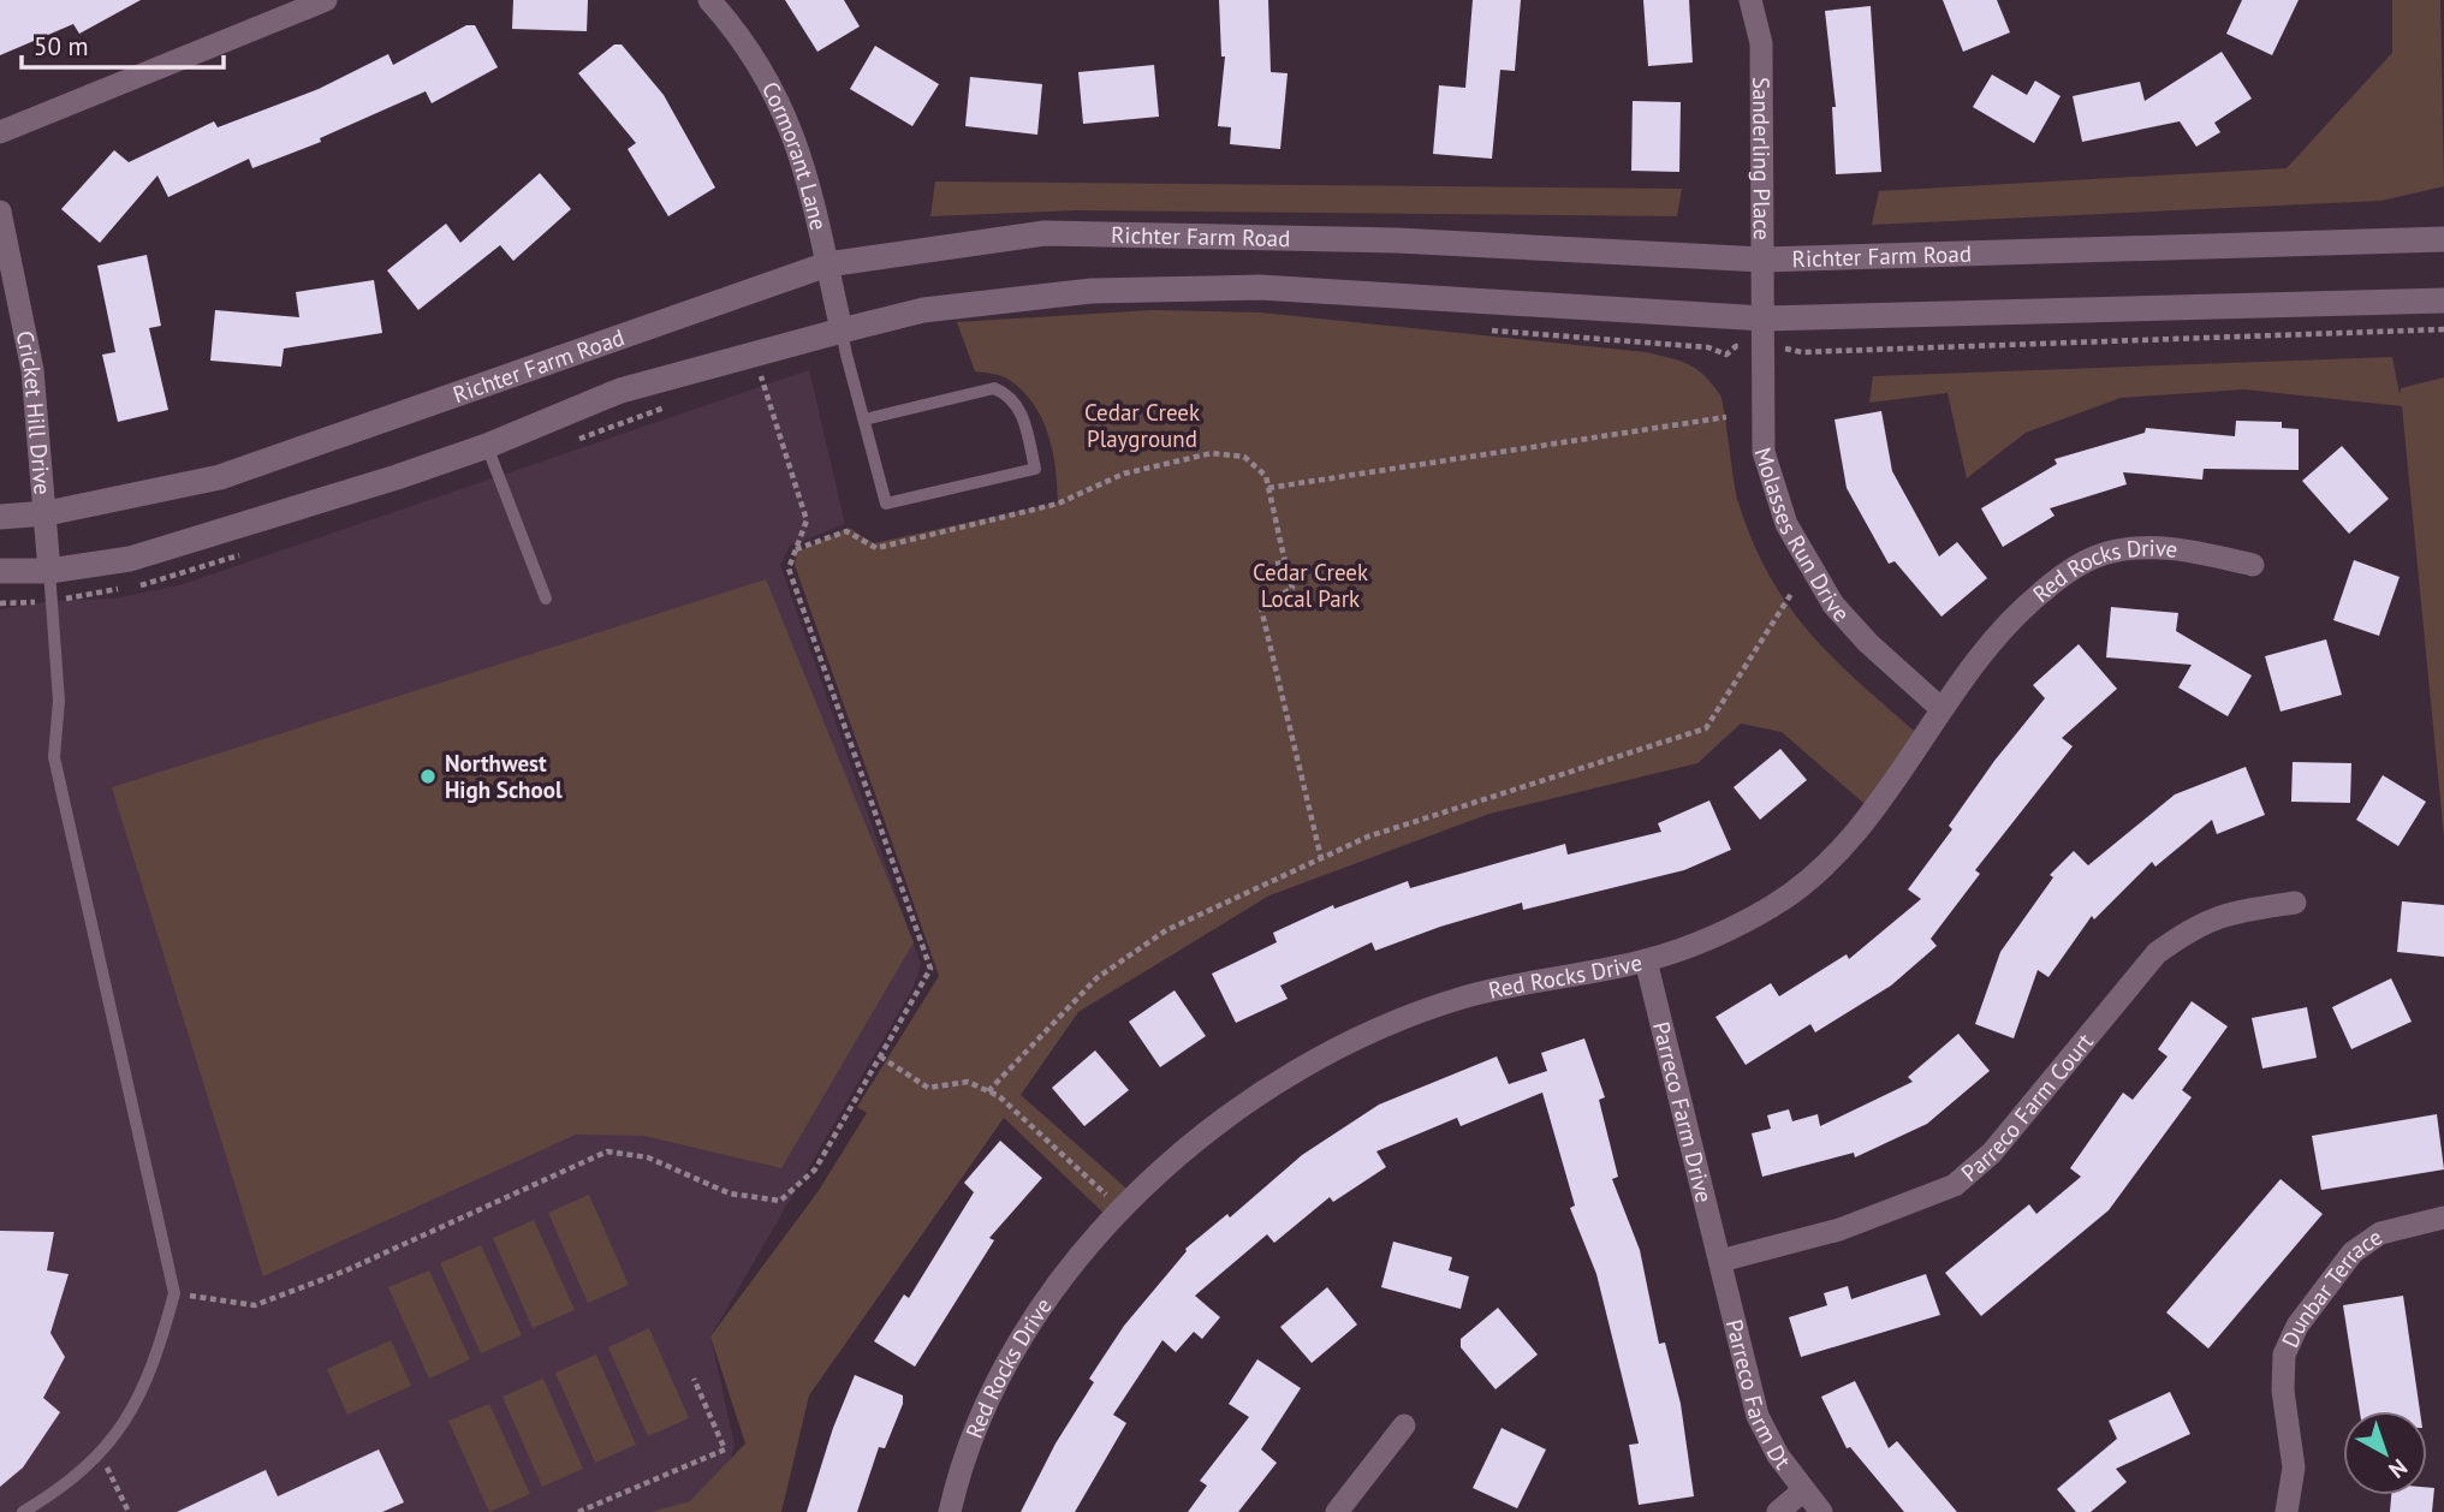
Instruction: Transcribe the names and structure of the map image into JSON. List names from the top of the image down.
{
  "streets": {
    "main road": ["Richter Farm Road"],
    "street": [
      "Cormorant Lane",
      "Sanderling Place",
      "Cricket Hill Drive",
      "Molasses Run Drive",
      "Red Rocks Drive",
      "Parreco Farm Court",
      "Parreco Farm Drive",
      "Dunbar Terrace",
      "Parreco Farm Dt"
    ]
  },
  "crossings": [
    ["Cormorant Lane", "Richter Farm Road"],
    ["Sanderling Place", "Richter Farm Road"],
    ["Sanderling Place", "Molasses Run Drive"],
    ["Richter Farm Road", "Cricket Hill Drive"],
    ["Molasses Run Drive", "Red Rocks Drive"],
    ["Red Rocks Drive", "Parreco Farm Drive"],
    ["Parreco Farm Court", "Parreco Farm Drive"],
    ["Parreco Farm Court", "Parreco Farm Dt"],
    ["Parreco Farm Drive", "Parreco Farm Dt"]
  ],
  "parks": ["Cedar Creek Playground", "Cedar Creek Local Park"],
  "places": ["Northwest High School"],
  "scale_bar": "50 m",
  "north": "bottom right"
}
